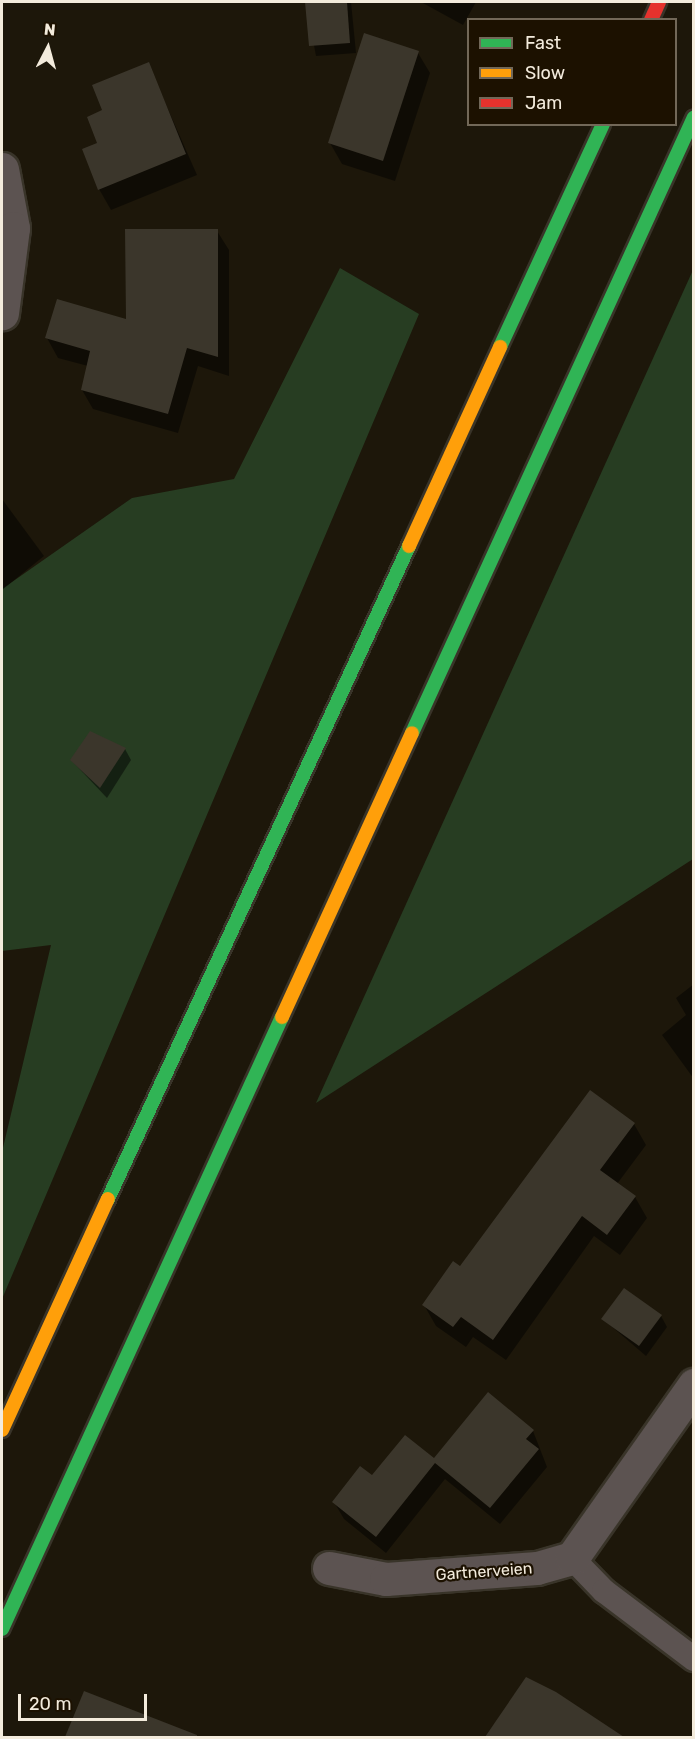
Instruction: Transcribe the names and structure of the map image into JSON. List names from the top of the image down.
{
  "streets": {
    "street": ["Gartnerveien"]
  },
  "legend": ["Fast", "Slow", "Jam"],
  "scale_bar": "20 m",
  "north": "top"
}
